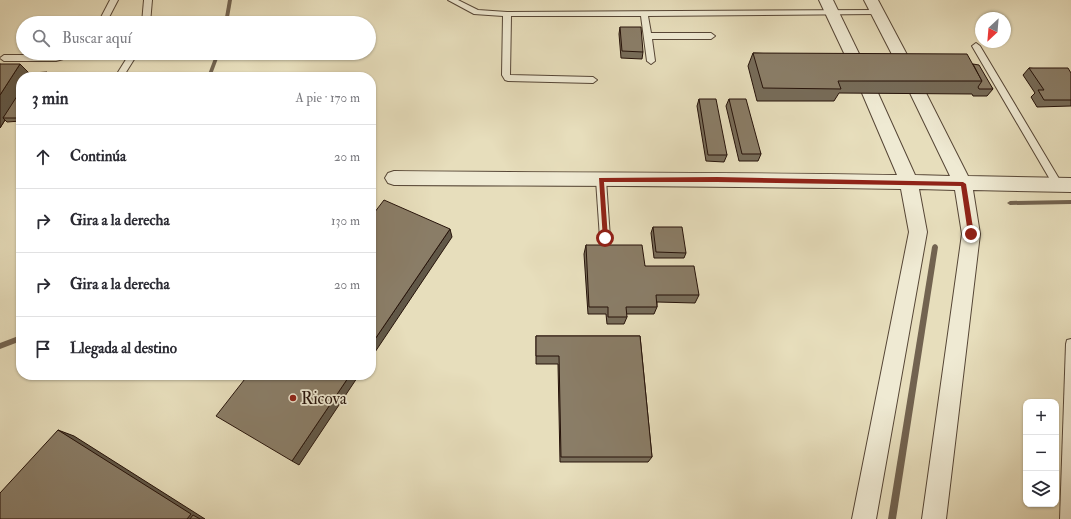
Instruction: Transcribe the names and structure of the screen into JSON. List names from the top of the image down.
{
  "places": ["Ricova"],
  "north": "bottom left",
  "page": {
    "search": "Buscar aquí",
    "heading": ["3 min", "A pie · 170 m"],
    "list": [
      ["Continúa", "20 m"],
      ["Gira a la derecha", "130 m"],
      ["Gira a la derecha", "20 m"],
      "Llegada al destino"
    ],
    "map_buttons": ["+", "−"]
  }
}
